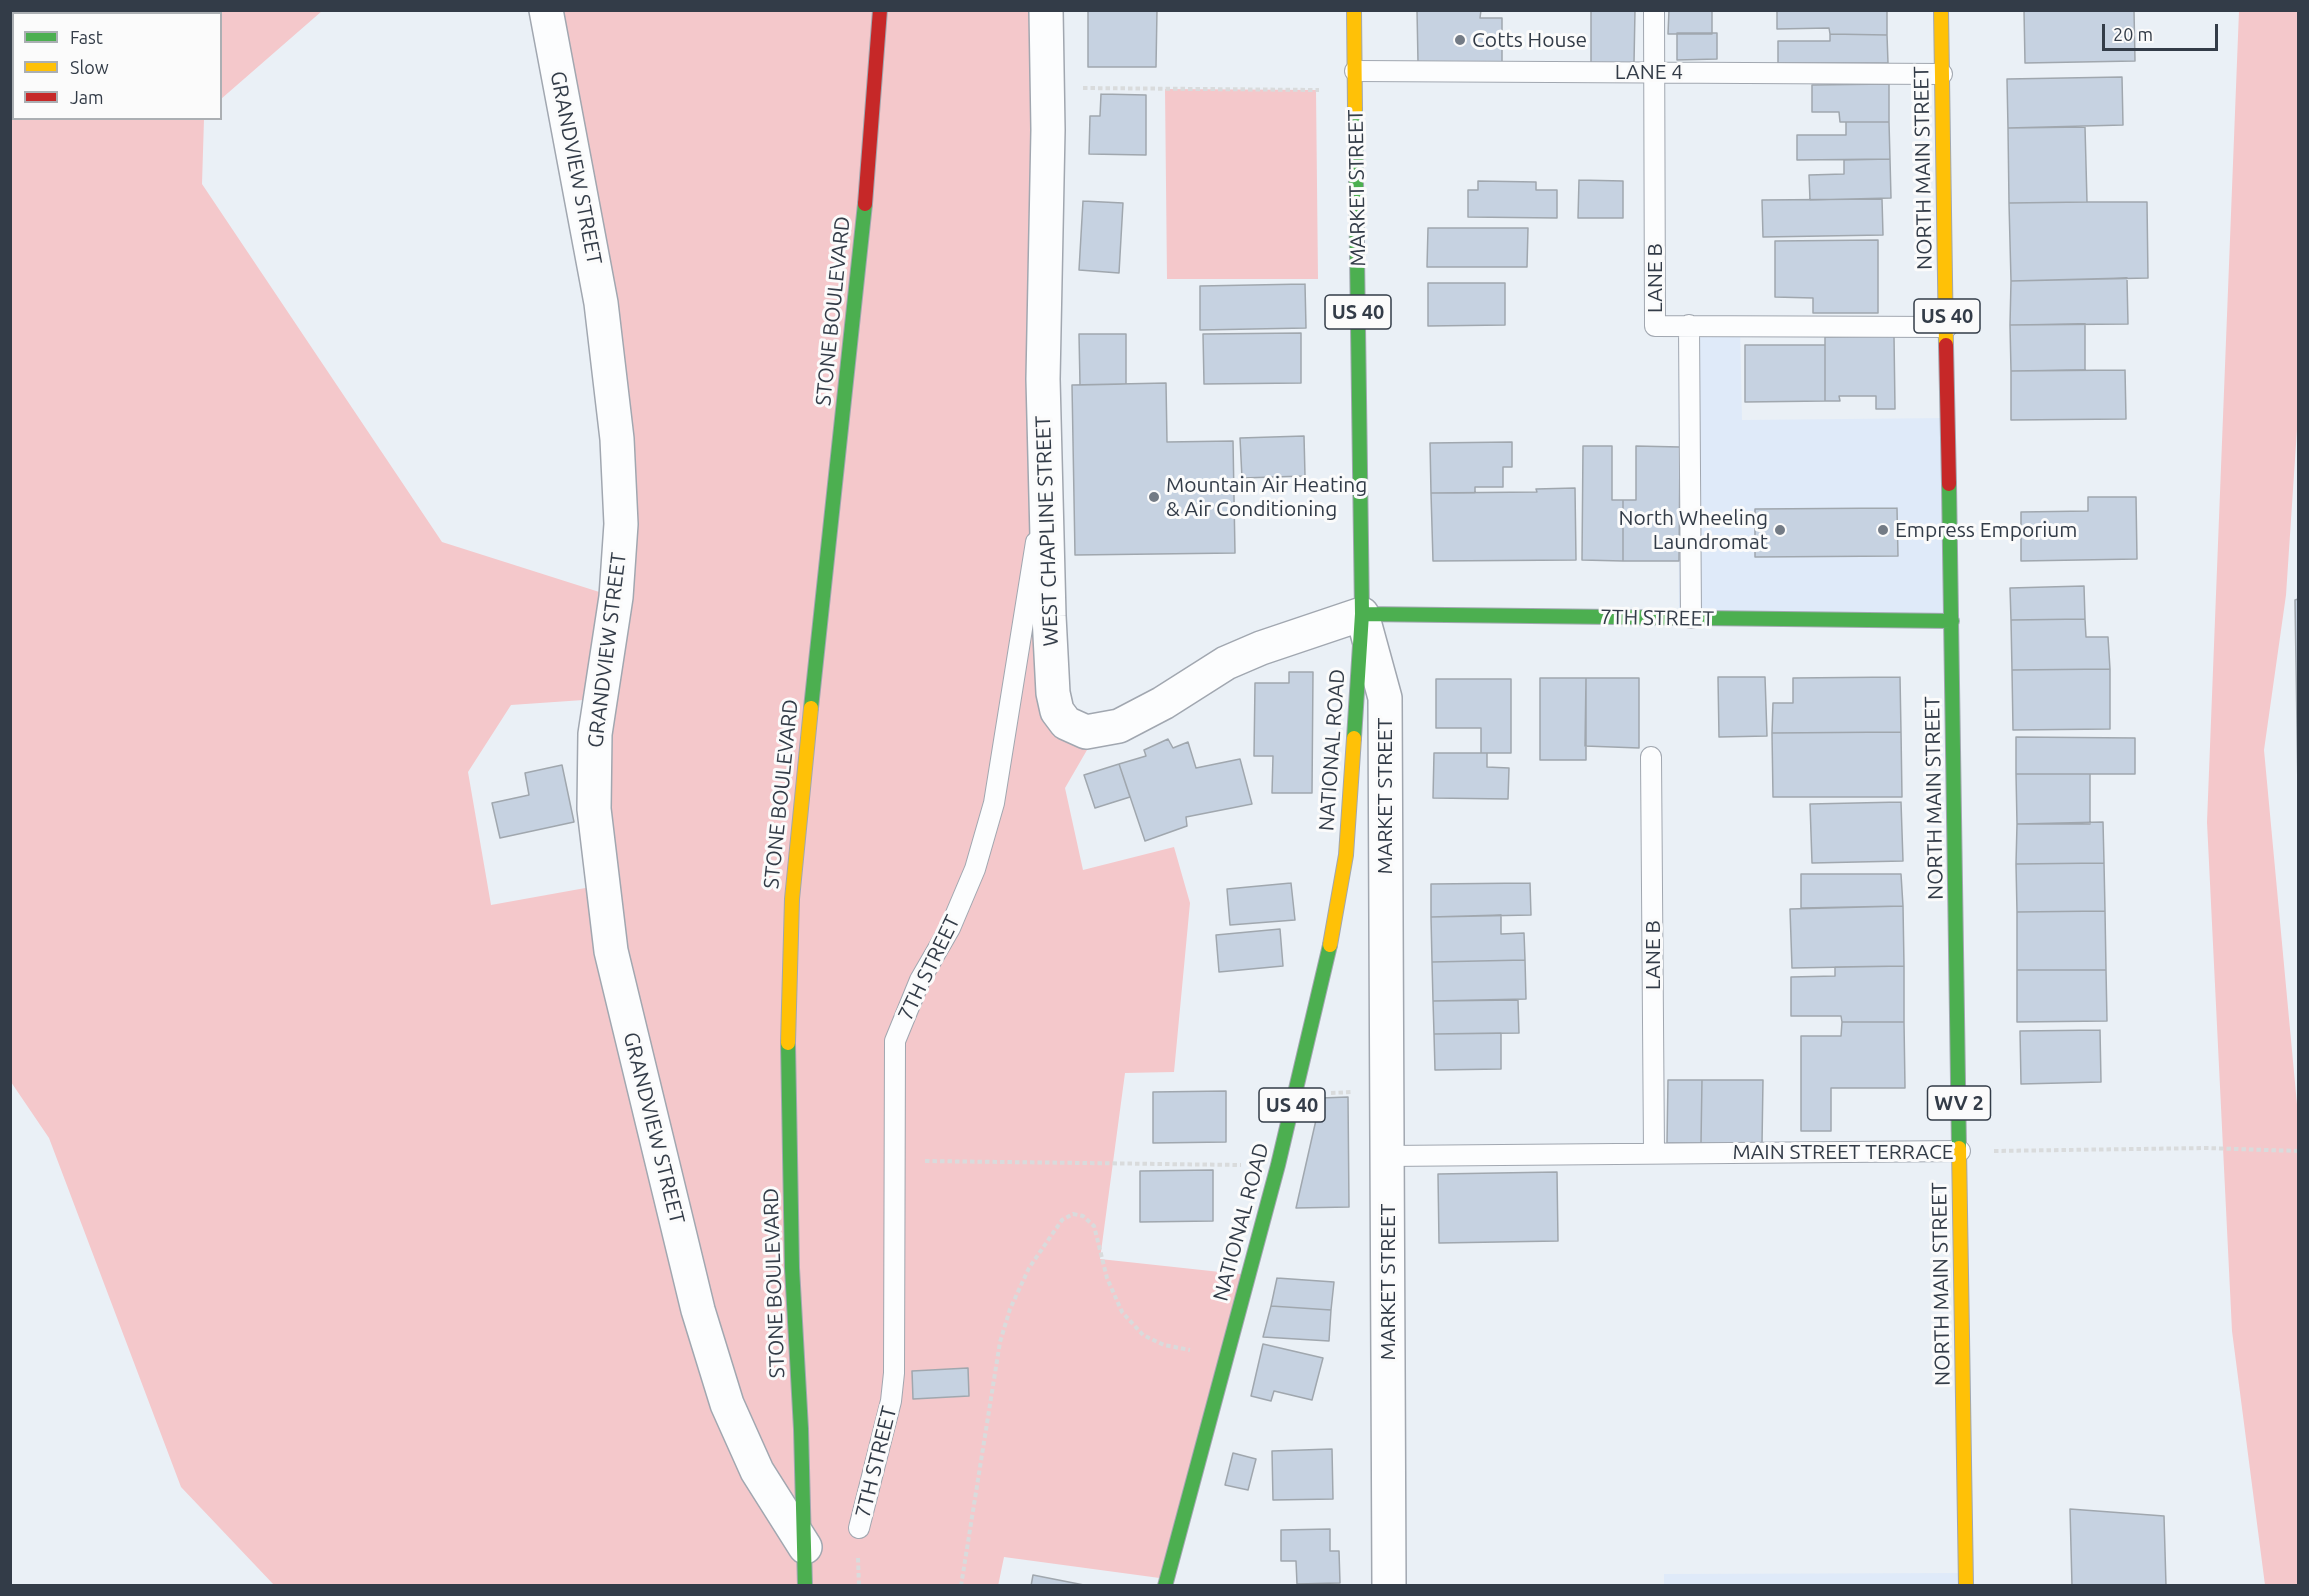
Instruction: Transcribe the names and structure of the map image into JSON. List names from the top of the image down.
{
  "streets": {
    "main road": [
      "NORTH MAIN STREET",
      "MARKET STREET",
      "STONE BOULEVARD",
      "US 40",
      "7TH STREET",
      "NATIONAL ROAD",
      "WV 2"
    ],
    "street": ["GRANDVIEW STREET", "WEST CHAPLINE STREET"],
    "lane": ["LANE 4", "LANE B", "MAIN STREET TERRACE"]
  },
  "crossings": [
    ["LANE 4", "NORTH MAIN STREET"],
    ["LANE 4", "MARKET STREET"],
    ["LANE 4", "LANE B"],
    ["GRANDVIEW STREET", "STONE BOULEVARD"],
    ["NORTH MAIN STREET", "LANE B"],
    ["NORTH MAIN STREET", "7TH STREET"],
    ["NORTH MAIN STREET", "MAIN STREET TERRACE"],
    ["MARKET STREET", "WEST CHAPLINE STREET"],
    ["MARKET STREET", "7TH STREET"],
    ["MARKET STREET", "NATIONAL ROAD"],
    ["MARKET STREET", "MAIN STREET TERRACE"],
    ["LANE B", "MAIN STREET TERRACE"],
    ["WEST CHAPLINE STREET", "7TH STREET"],
    ["WEST CHAPLINE STREET", "NATIONAL ROAD"],
    ["7TH STREET", "NATIONAL ROAD"]
  ],
  "places": [
    "Cotts House",
    "Mountain Air Heating & Air Conditioning",
    "North Wheeling Laundromat",
    "Empress Emporium"
  ],
  "legend": ["Fast", "Slow", "Jam"],
  "scale_bar": "20 m"
}
